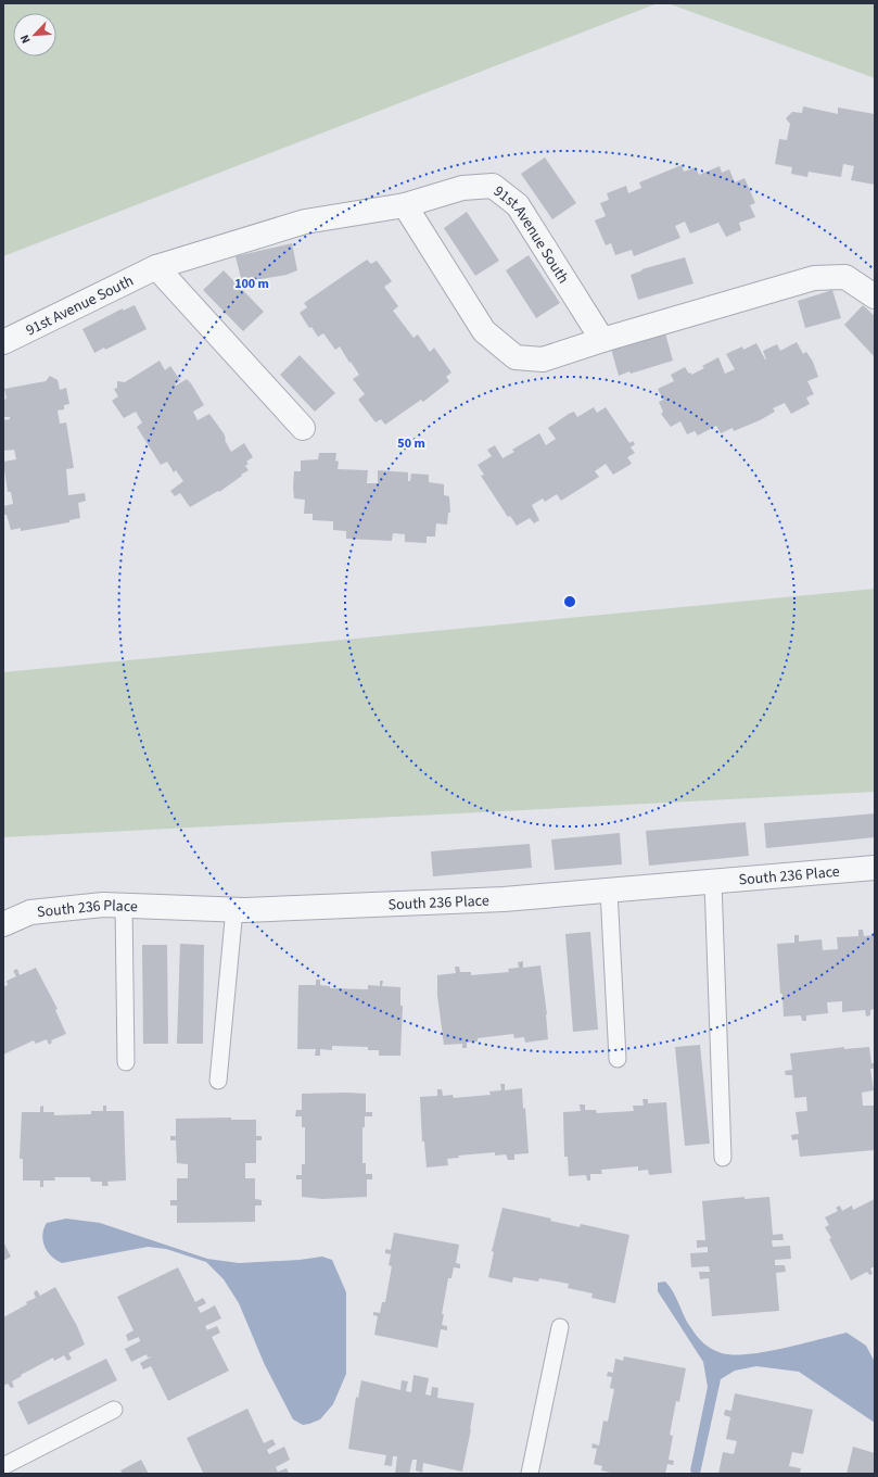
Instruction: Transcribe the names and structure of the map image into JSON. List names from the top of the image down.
{
  "streets": {
    "street": ["91st Avenue South", "South 236 Place"]
  },
  "north": "bottom left",
  "rings": ["100 m", "50 m"]
}
